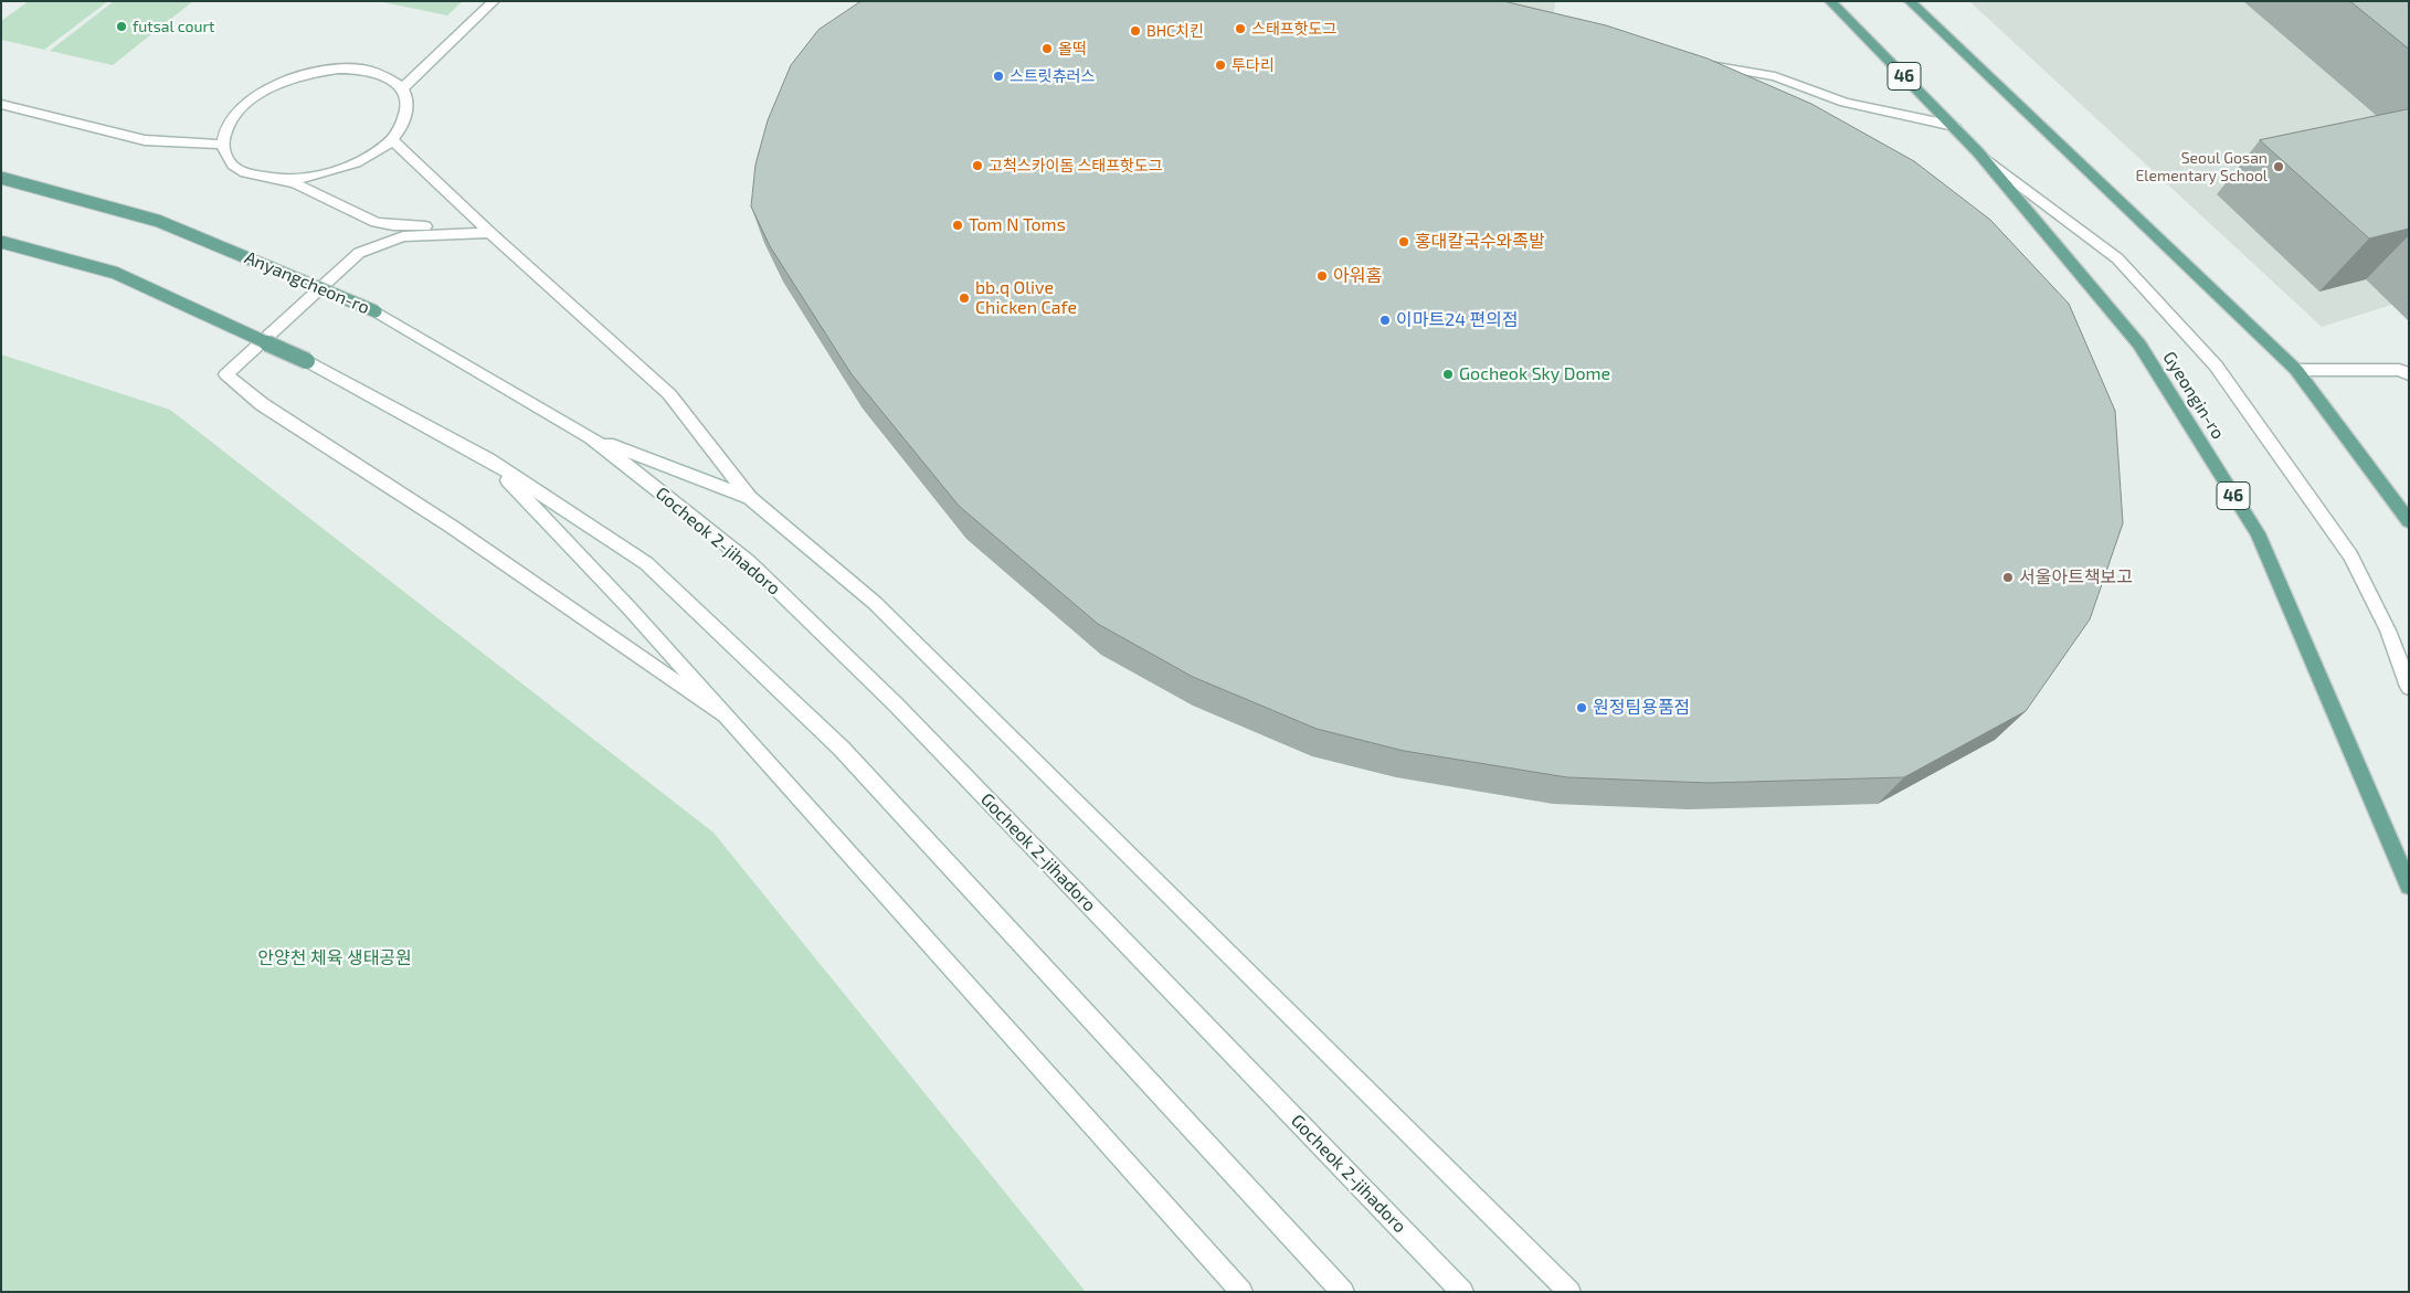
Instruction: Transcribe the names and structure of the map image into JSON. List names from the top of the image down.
{
  "streets": {
    "main road": [
      "46",
      "Anyangcheon-ro",
      "Gyeongin-ro",
      "Gocheok 2-jihadoro"
    ]
  },
  "crossings": [
    ["Anyangcheon-ro", "Gocheok 2-jihadoro"]
  ],
  "parks": ["안양천 체육 생태공원"],
  "places": [
    "futsal court",
    "스태프핫도그",
    "BHC치킨",
    "올떡",
    "투다리",
    "스트릿츄러스",
    "고척스카이돔 스태프핫도그",
    "Seoul Gosan Elementary School",
    "Tom N Toms",
    "홍대칼국수와족발",
    "아워홈",
    "bb.q Olive Chicken Cafe",
    "이마트24 편의점",
    "Gocheok Sky Dome",
    "서울아트책보고",
    "원정팀용품점"
  ]
}
